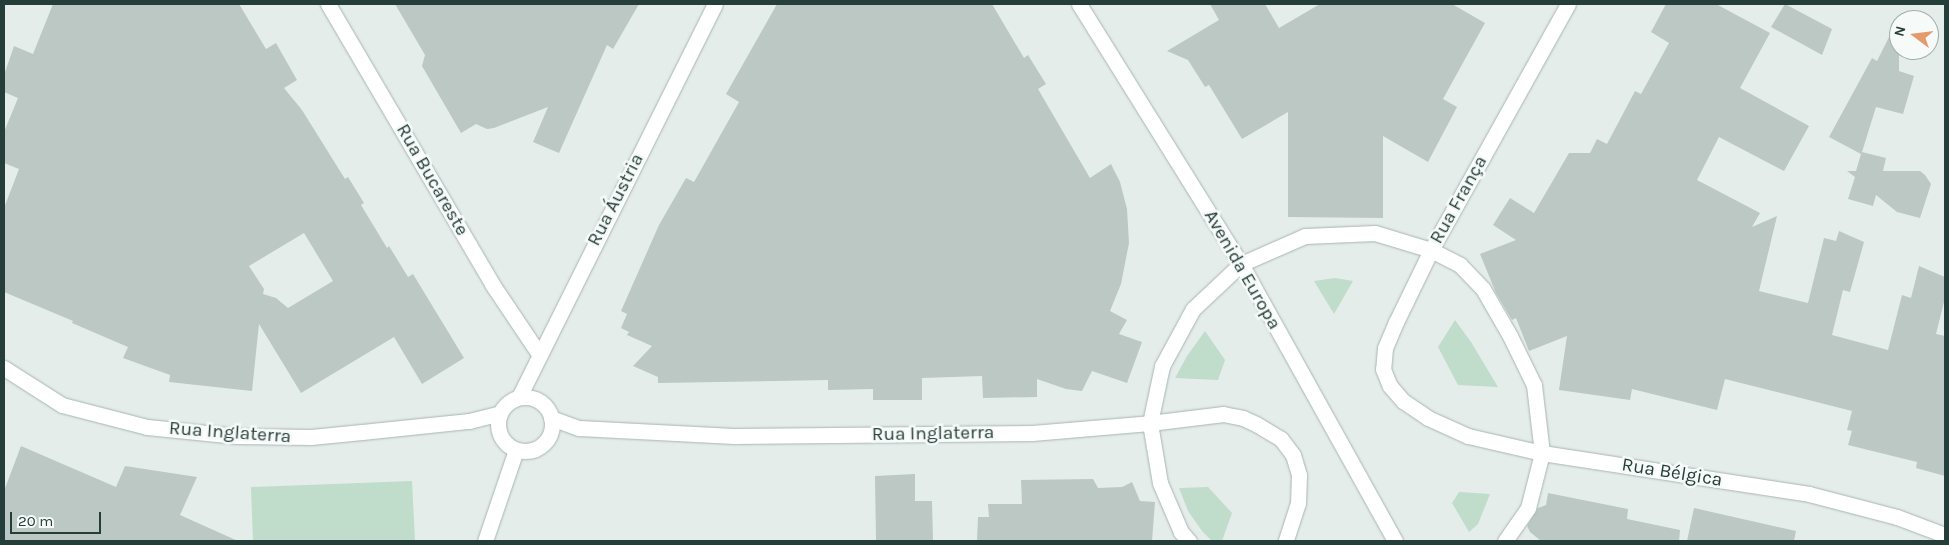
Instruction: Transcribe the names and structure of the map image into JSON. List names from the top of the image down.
{
  "streets": {
    "street": [
      "Rua Bucareste",
      "Rua Áustria",
      "Rua França",
      "Avenida Europa",
      "Rua Inglaterra",
      "Rua Bélgica"
    ]
  },
  "crossings": [
    ["Rua Bucareste", "Rua Áustria"],
    ["Rua Áustria", "Rua Inglaterra"],
    ["Rua França", "Rua Bélgica"]
  ],
  "scale_bar": "20 m",
  "north": "left"
}
